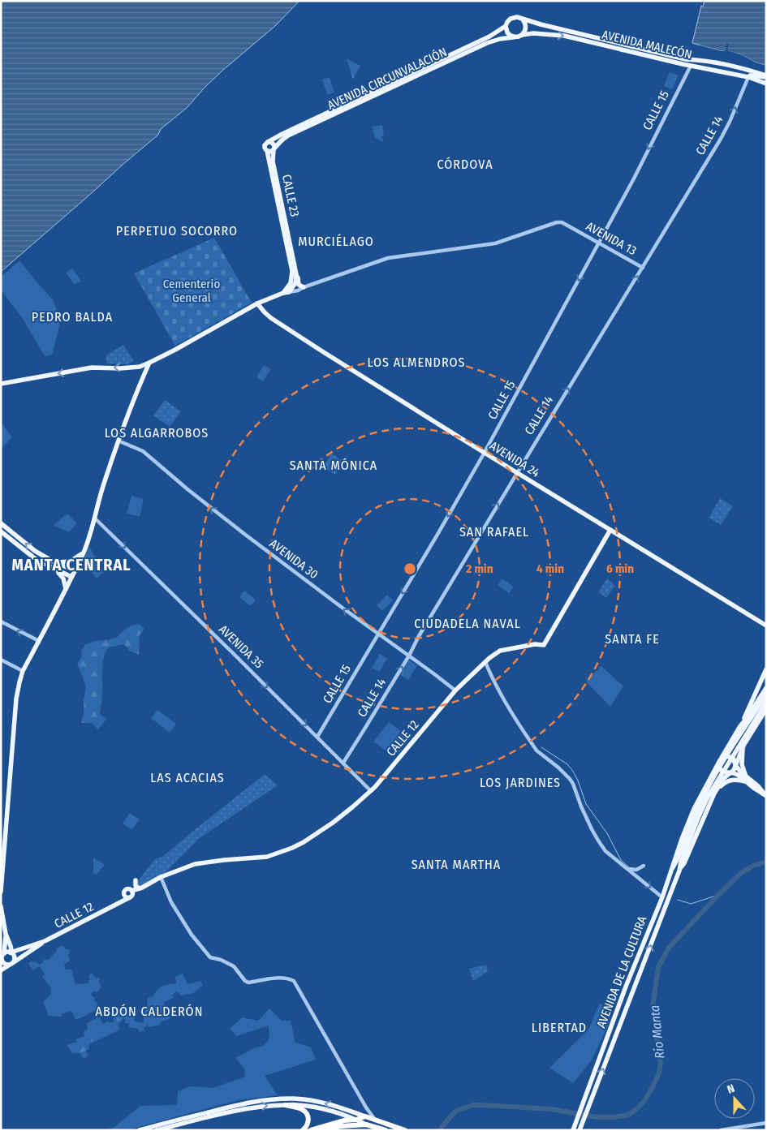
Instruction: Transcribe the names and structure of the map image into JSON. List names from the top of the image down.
{
  "streets": {
    "main road": [
      "AVENIDA MALECÓN",
      "AVENIDA CIRCUNVALACIÓN",
      "CALLE 23",
      "AVENIDA 24",
      "CALLE 12",
      "AVENIDA DE LA CULTURA"
    ],
    "street": [
      "CALLE 15",
      "CALLE 14",
      "AVENIDA 13",
      "AVENIDA 30",
      "AVENIDA 35"
    ]
  },
  "crossings": [
    ["AVENIDA MALECÓN", "AVENIDA CIRCUNVALACIÓN"],
    ["AVENIDA MALECÓN", "CALLE 15"],
    ["AVENIDA MALECÓN", "CALLE 14"],
    ["AVENIDA CIRCUNVALACIÓN", "CALLE 23"],
    ["CALLE 15", "AVENIDA 13"],
    ["CALLE 15", "AVENIDA 24"],
    ["CALLE 15", "AVENIDA 30"],
    ["CALLE 15", "AVENIDA 35"],
    ["CALLE 14", "AVENIDA 13"],
    ["CALLE 14", "AVENIDA 24"],
    ["CALLE 14", "AVENIDA 30"],
    ["CALLE 14", "AVENIDA 35"],
    ["CALLE 23", "AVENIDA 13"],
    ["AVENIDA 24", "CALLE 12"],
    ["AVENIDA 30", "CALLE 12"],
    ["AVENIDA 35", "CALLE 12"]
  ],
  "one_way": [
    "CALLE 15",
    "CALLE 14",
    "AVENIDA 30",
    "AVENIDA 35"
  ],
  "districts": [
    "CÓRDOVA",
    "PERPETUO SOCORRO",
    "MURCIÉLAGO",
    "PEDRO BALDA",
    "LOS ALMENDROS",
    "LOS ALGARROBOS",
    "SANTA MÓNICA",
    "SAN RAFAEL",
    "MANTA CENTRAL",
    "CIUDADELA NAVAL",
    "SANTA FE",
    "LAS ACACIAS",
    "LOS JARDINES",
    "SANTA MARTHA",
    "ABDÓN CALDERÓN",
    "LIBERTAD"
  ],
  "water": ["Río Manta"],
  "parks": ["Cementerio General"],
  "north": "top",
  "rings": ["2 min", "4 min", "6 min"]
}
